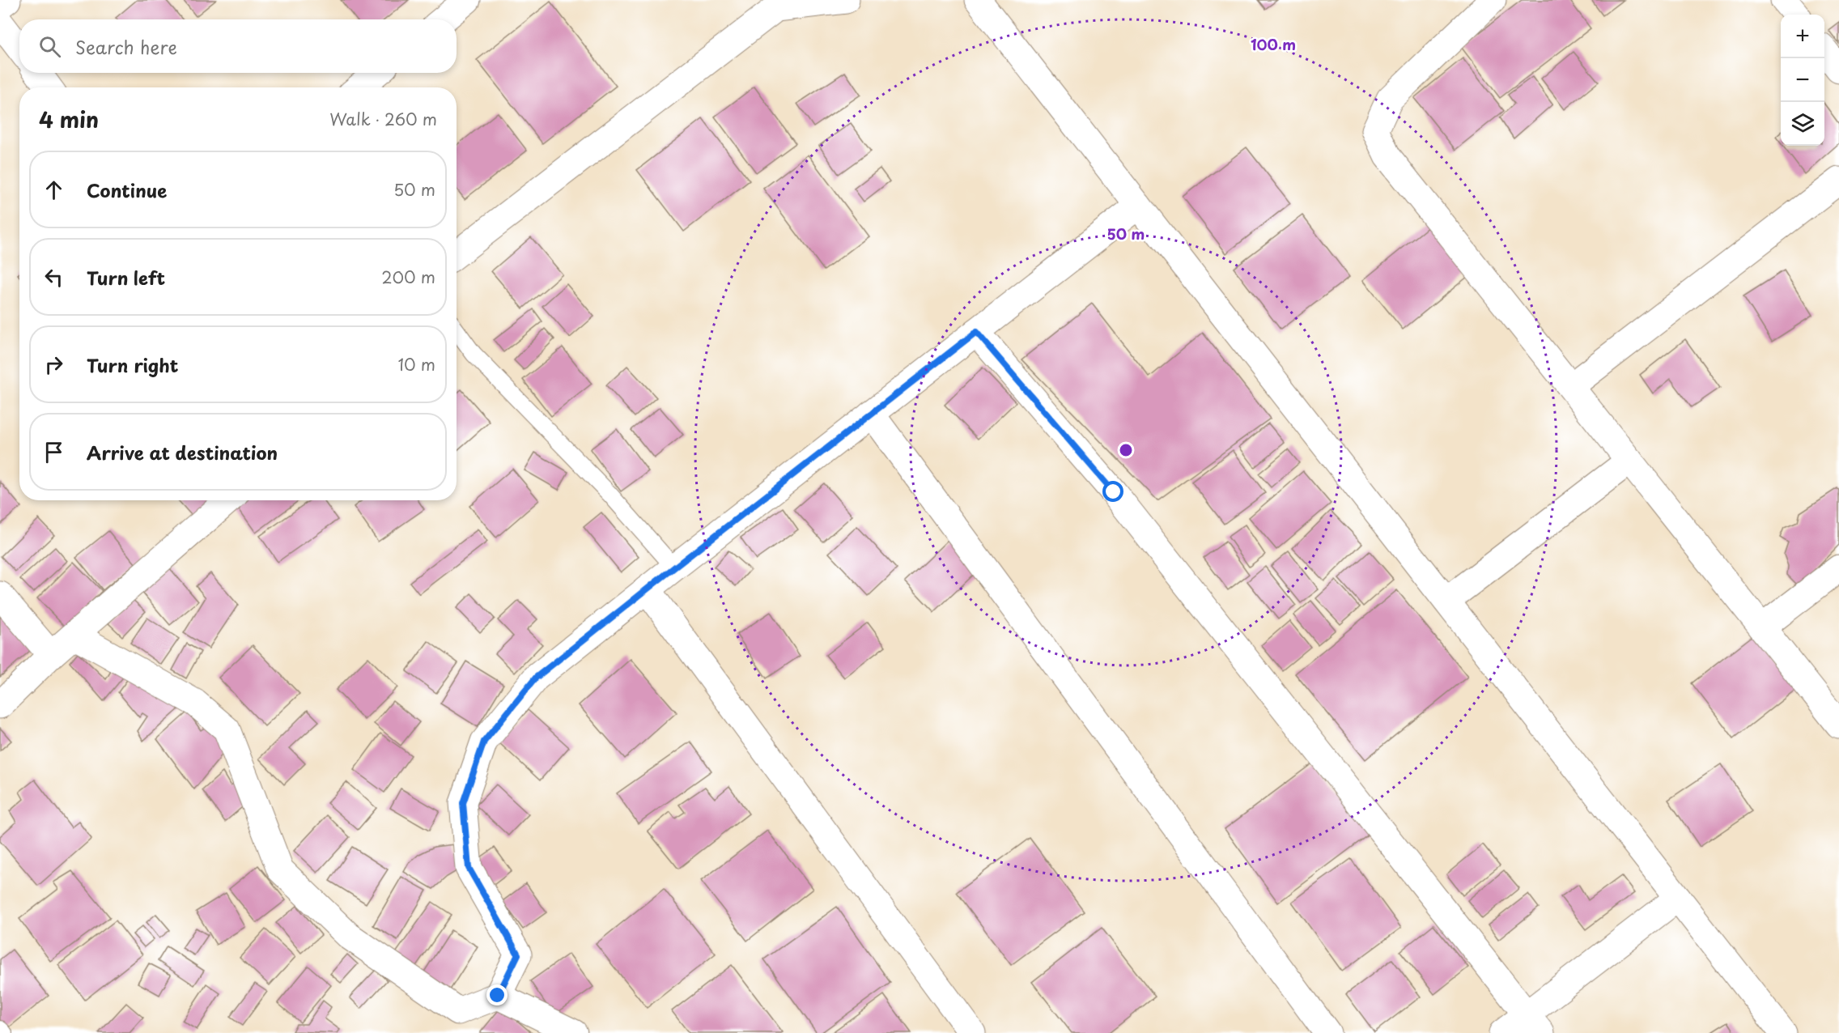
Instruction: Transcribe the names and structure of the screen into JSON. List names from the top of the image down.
{
  "page": {
    "map_buttons": ["+", "−"],
    "search": "Search here",
    "heading": ["4 min", "Walk · 260 m"],
    "list": [
      ["Continue", "50 m"],
      ["Turn left", "200 m"],
      ["Turn right", "10 m"],
      "Arrive at destination"
    ]
  },
  "rings": ["100 m", "50 m"]
}
